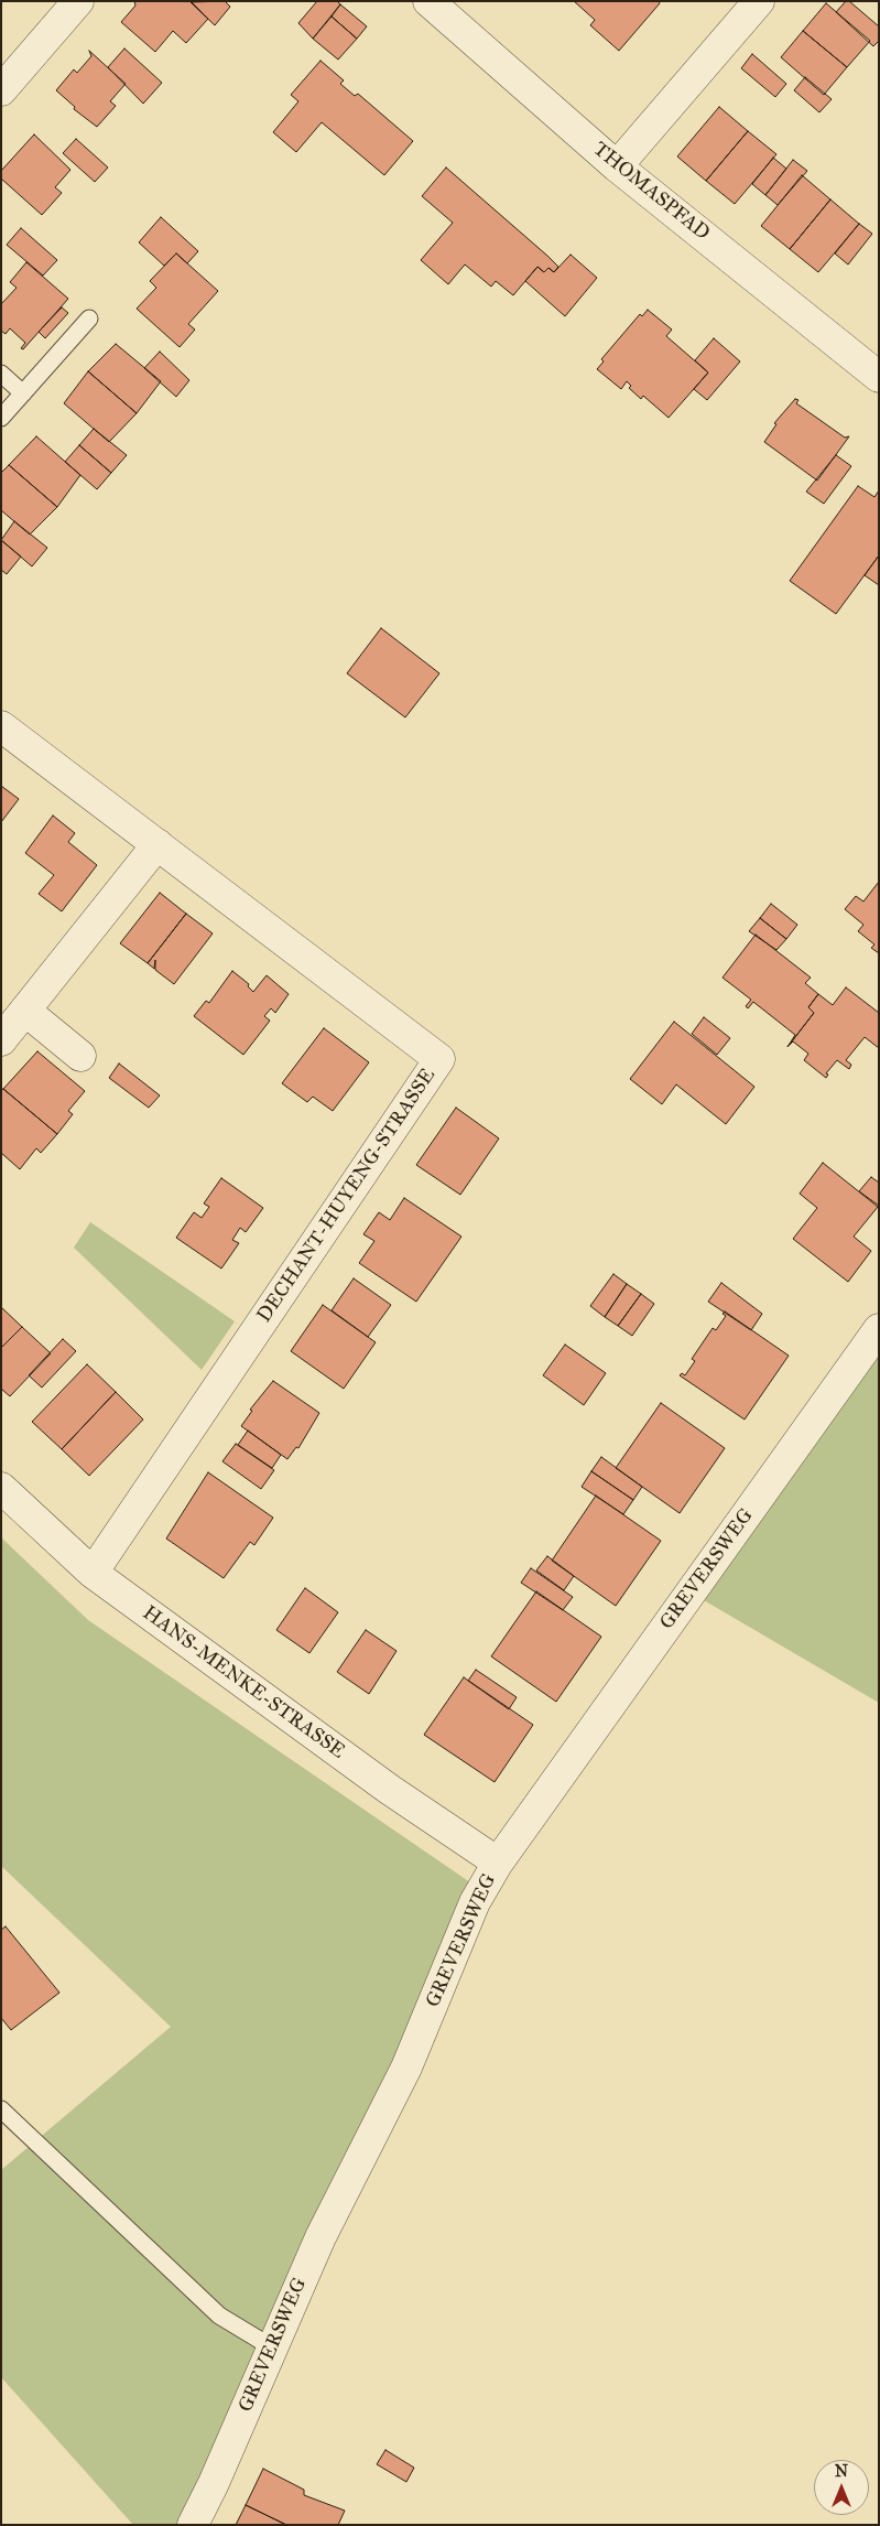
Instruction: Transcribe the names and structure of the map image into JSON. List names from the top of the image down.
{
  "streets": {
    "street": [
      "THOMASPFAD",
      "DECHANT-HUYENG-STRASSE",
      "GREVERSWEG",
      "HANS-MENKE-STRASSE"
    ]
  },
  "crossings": [
    ["DECHANT-HUYENG-STRASSE", "HANS-MENKE-STRASSE"],
    ["GREVERSWEG", "HANS-MENKE-STRASSE"]
  ],
  "north": "top"
}
